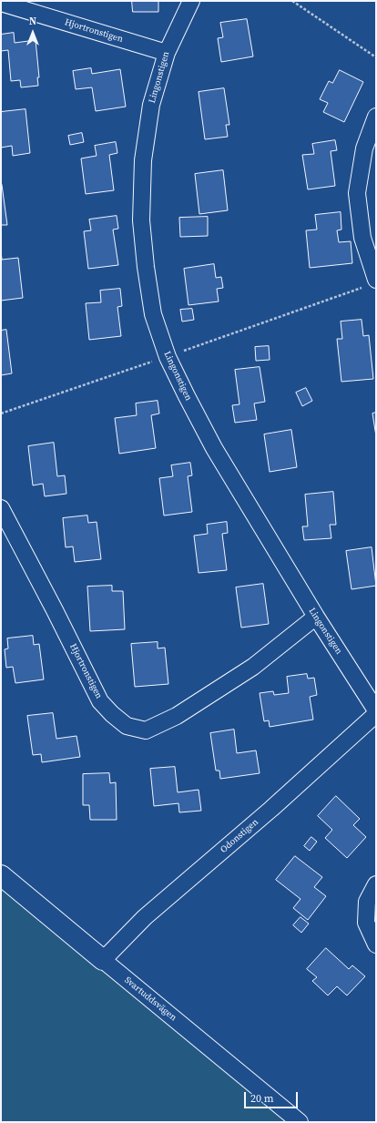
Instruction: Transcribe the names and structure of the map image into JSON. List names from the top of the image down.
{
  "streets": {
    "street": [
      "Hjortronstigen",
      "Lingonstigen",
      "Odonstigen",
      "Svartuddsvägen"
    ]
  },
  "crossings": [
    ["Hjortronstigen", "Lingonstigen"],
    ["Odonstigen", "Svartuddsvägen"]
  ],
  "scale_bar": "20 m",
  "north": "top"
}
